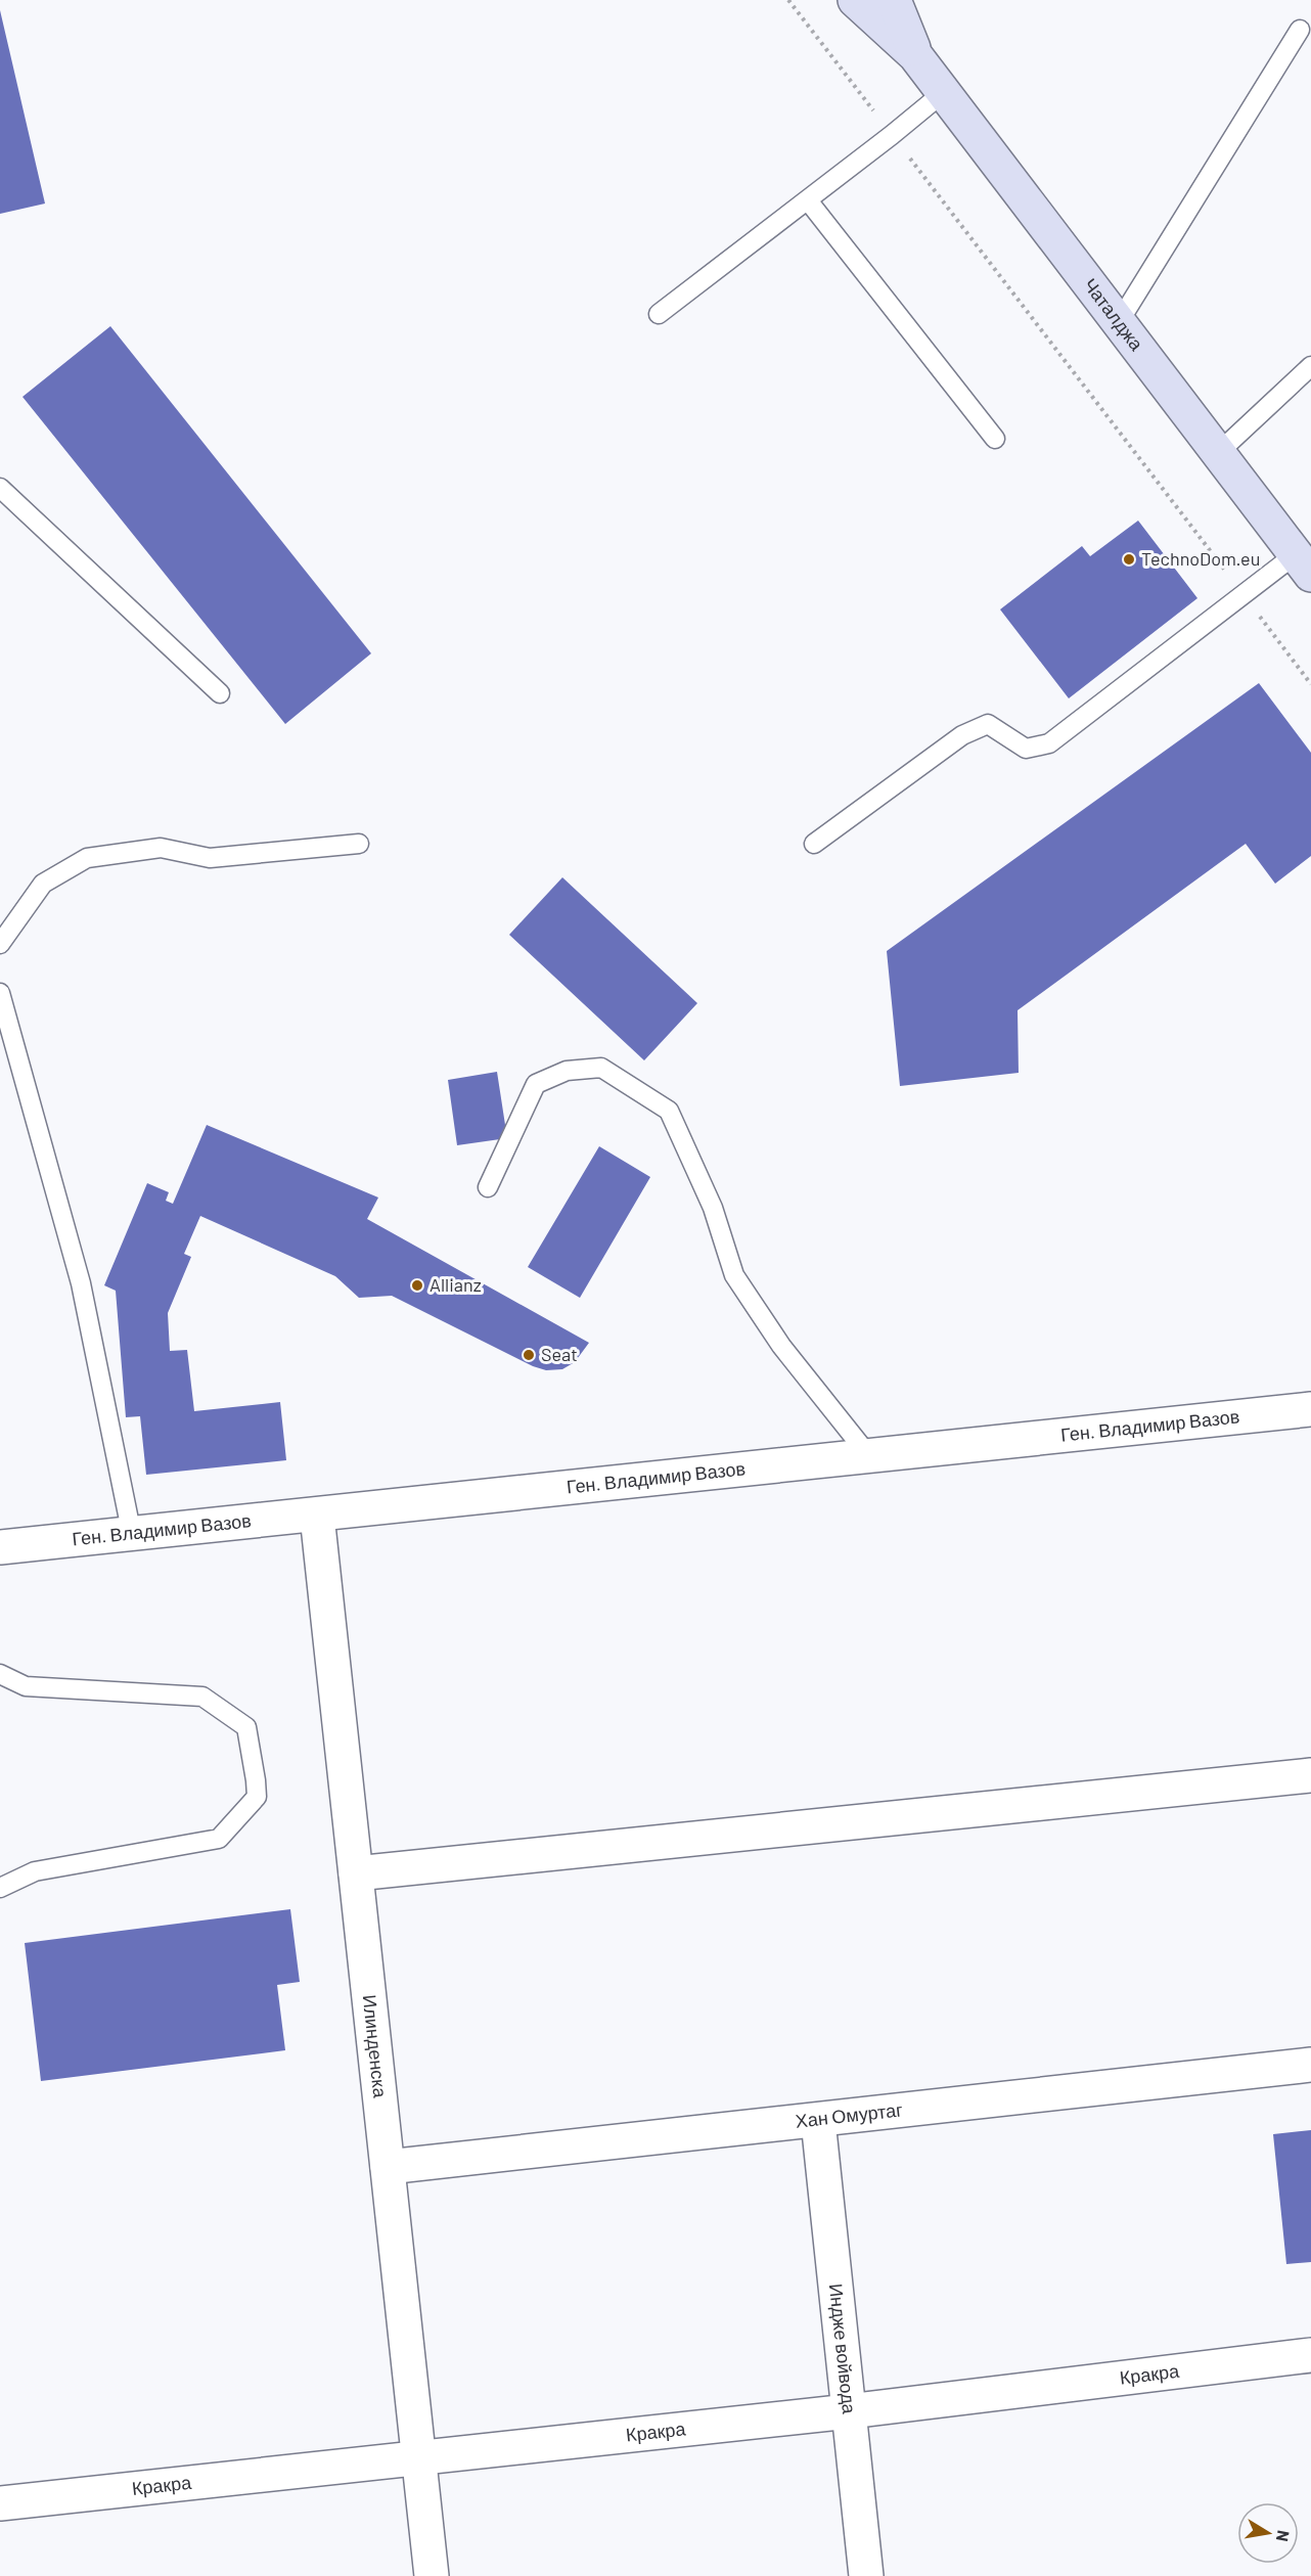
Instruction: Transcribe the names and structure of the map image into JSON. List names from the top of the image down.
{
  "streets": {
    "main road": ["Чаталджа"],
    "street": [
      "Ген. Владимир Вазов",
      "Илинденска",
      "Хан Омуртаг",
      "Индже войвода",
      "Кракра"
    ]
  },
  "crossings": [
    ["Ген. Владимир Вазов", "Илинденска"],
    ["Илинденска", "Хан Омуртаг"],
    ["Илинденска", "Кракра"],
    ["Хан Омуртаг", "Индже войвода"],
    ["Индже войвода", "Кракра"]
  ],
  "places": ["TechnoDom.eu", "Allianz", "Seat"],
  "north": "right"
}
